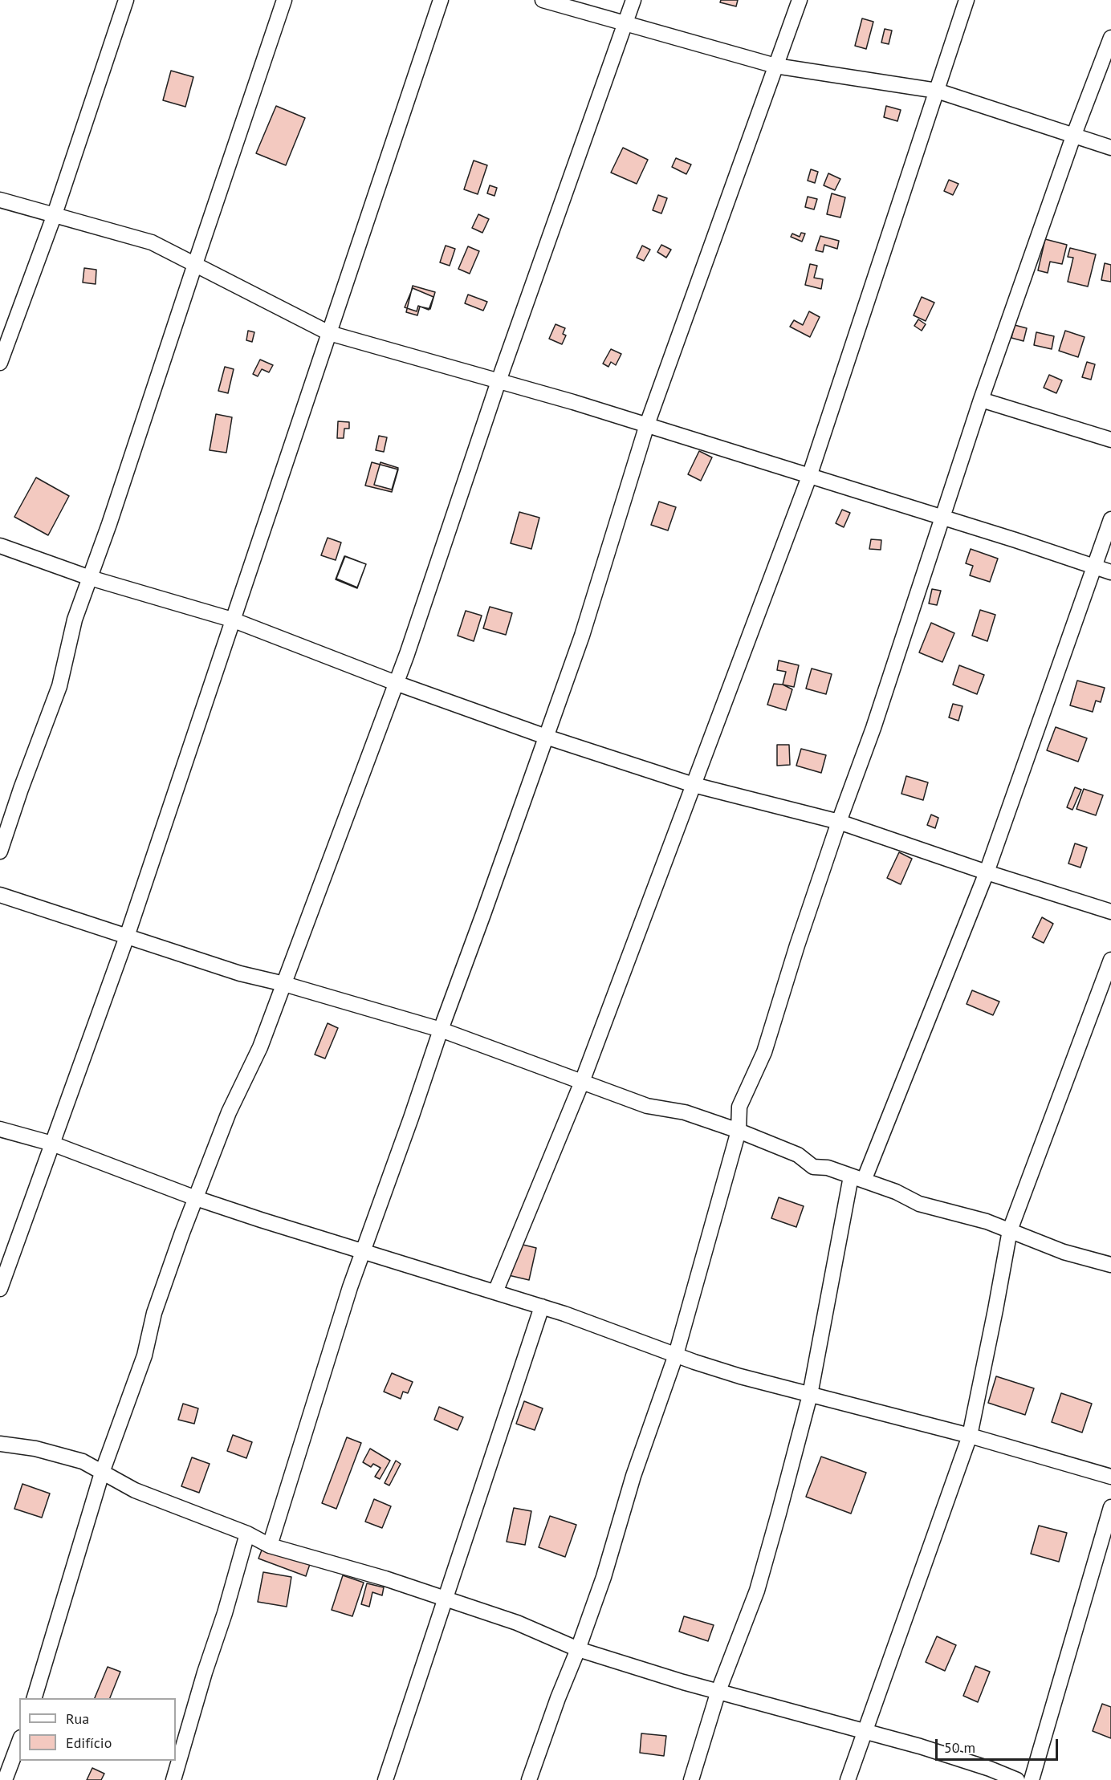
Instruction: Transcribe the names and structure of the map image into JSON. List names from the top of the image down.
{
  "legend": ["Rua", "Edifício"],
  "scale_bar": "50 m"
}
